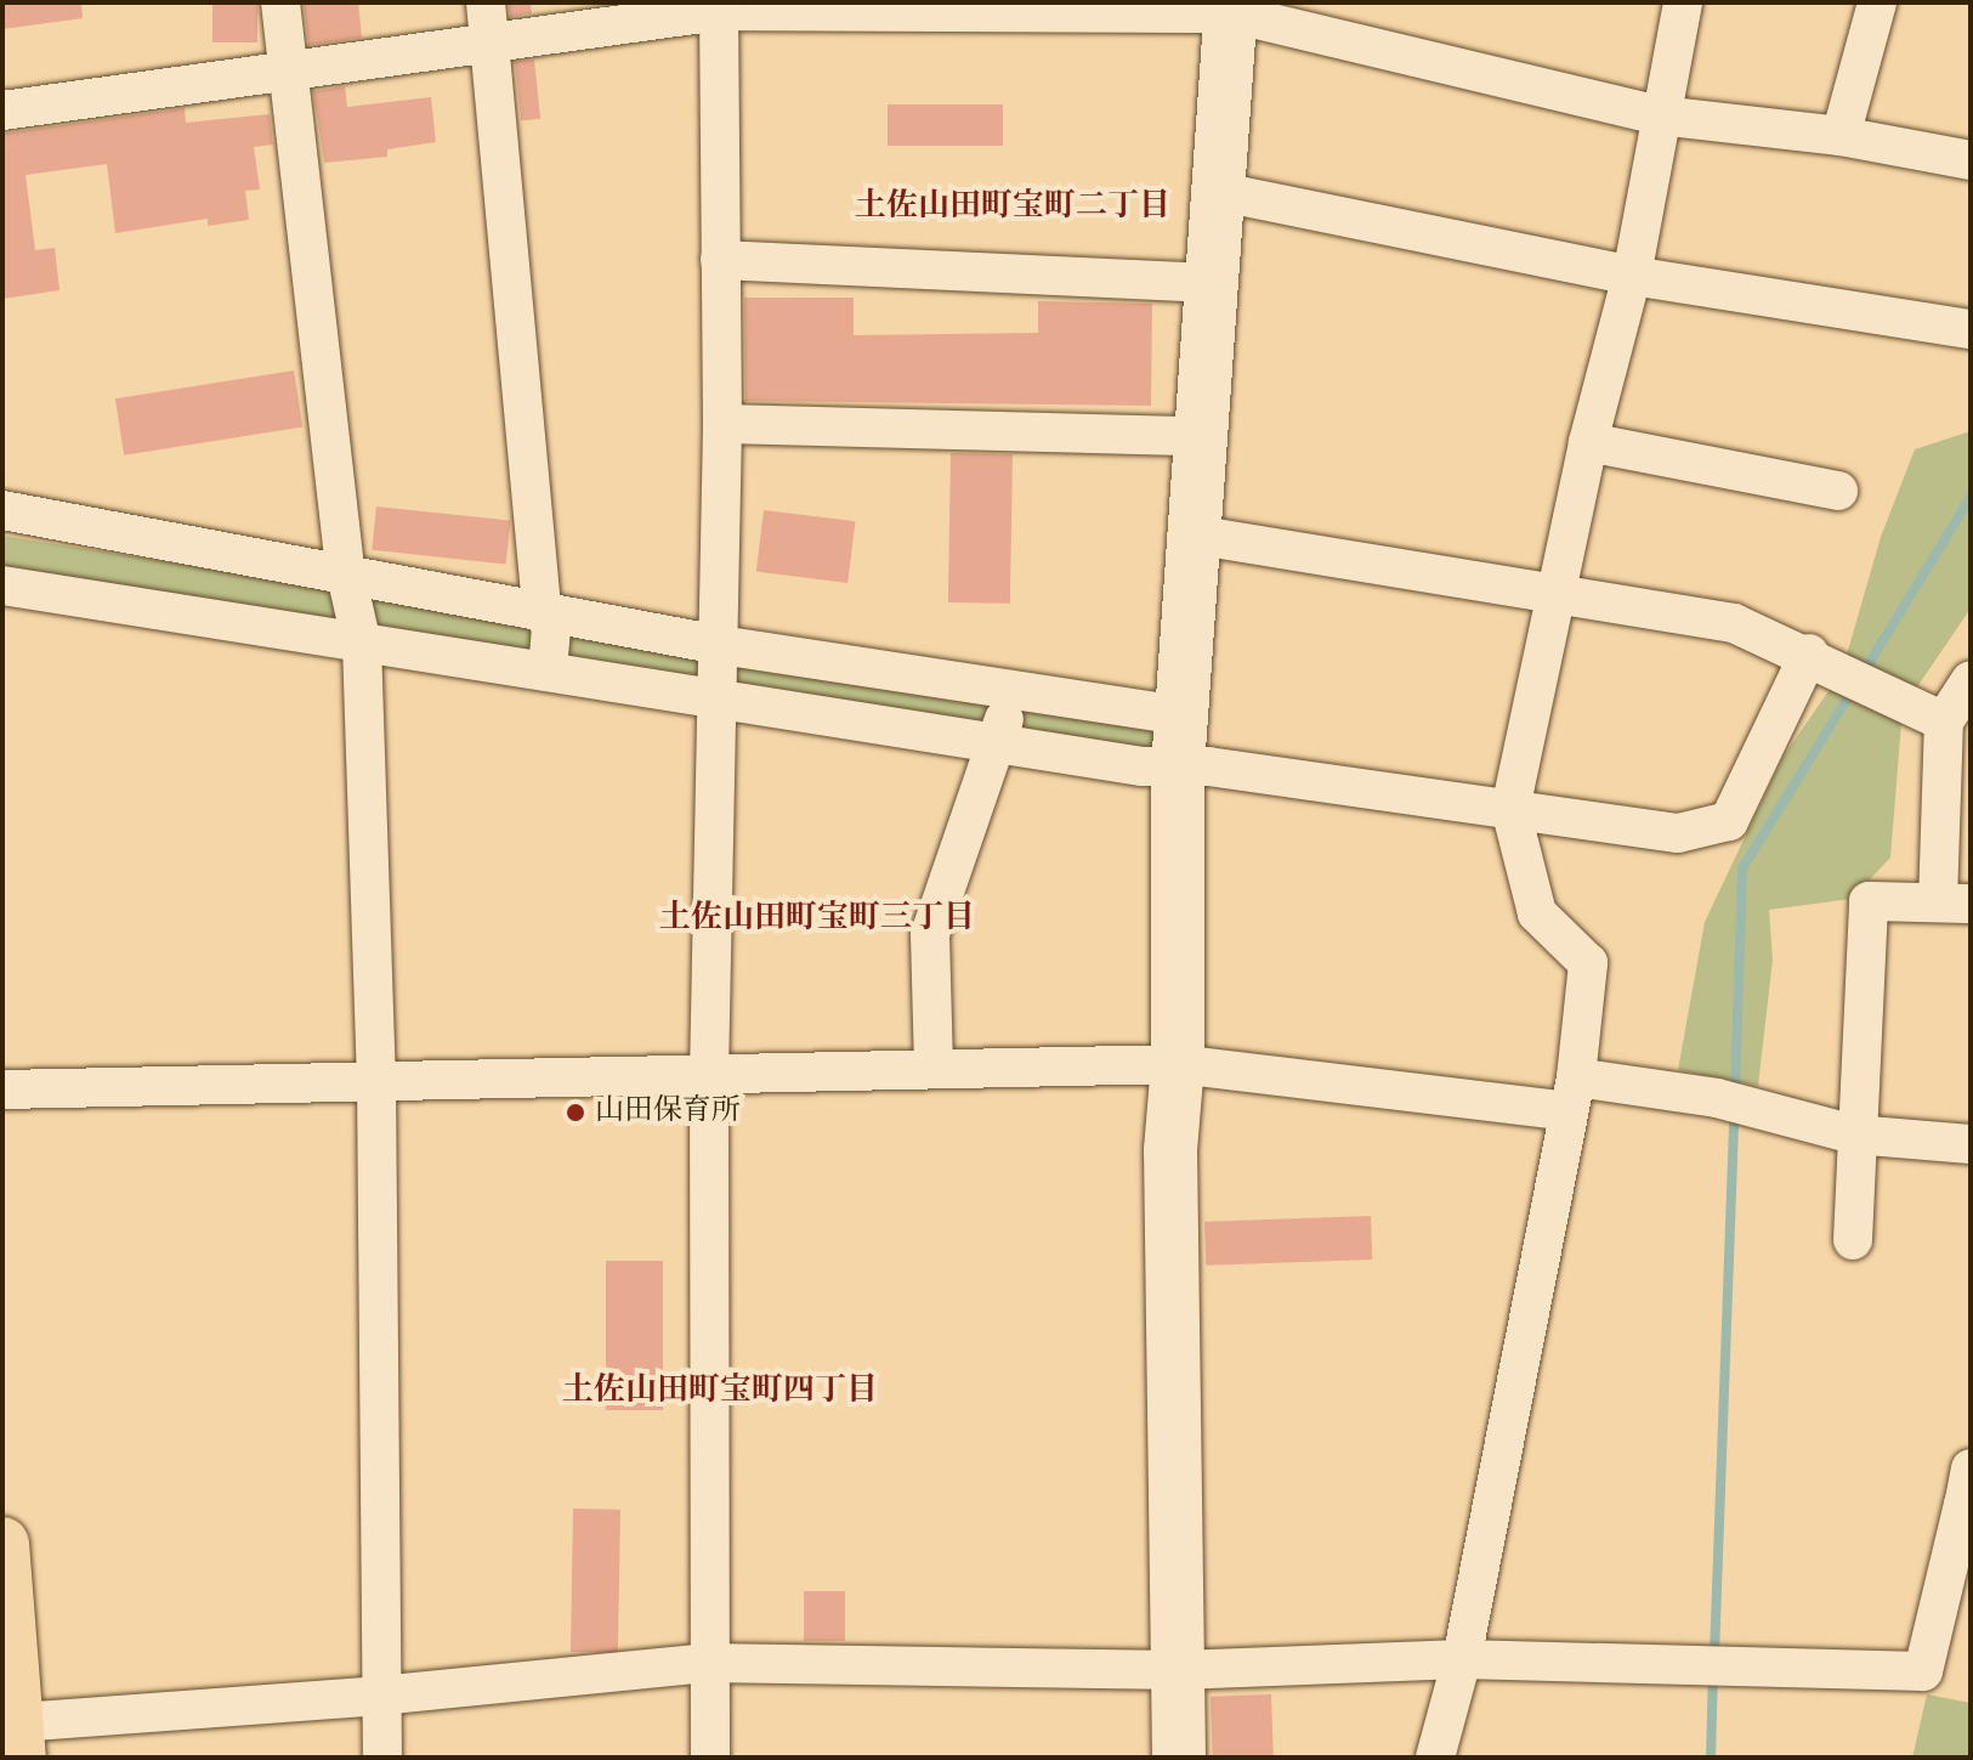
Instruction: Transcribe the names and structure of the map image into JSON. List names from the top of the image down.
{
  "districts": ["土佐山田町宝町二丁目", "土佐山田町宝町三丁目", "土佐山田町宝町四丁目"],
  "places": ["山田保育所"]
}
